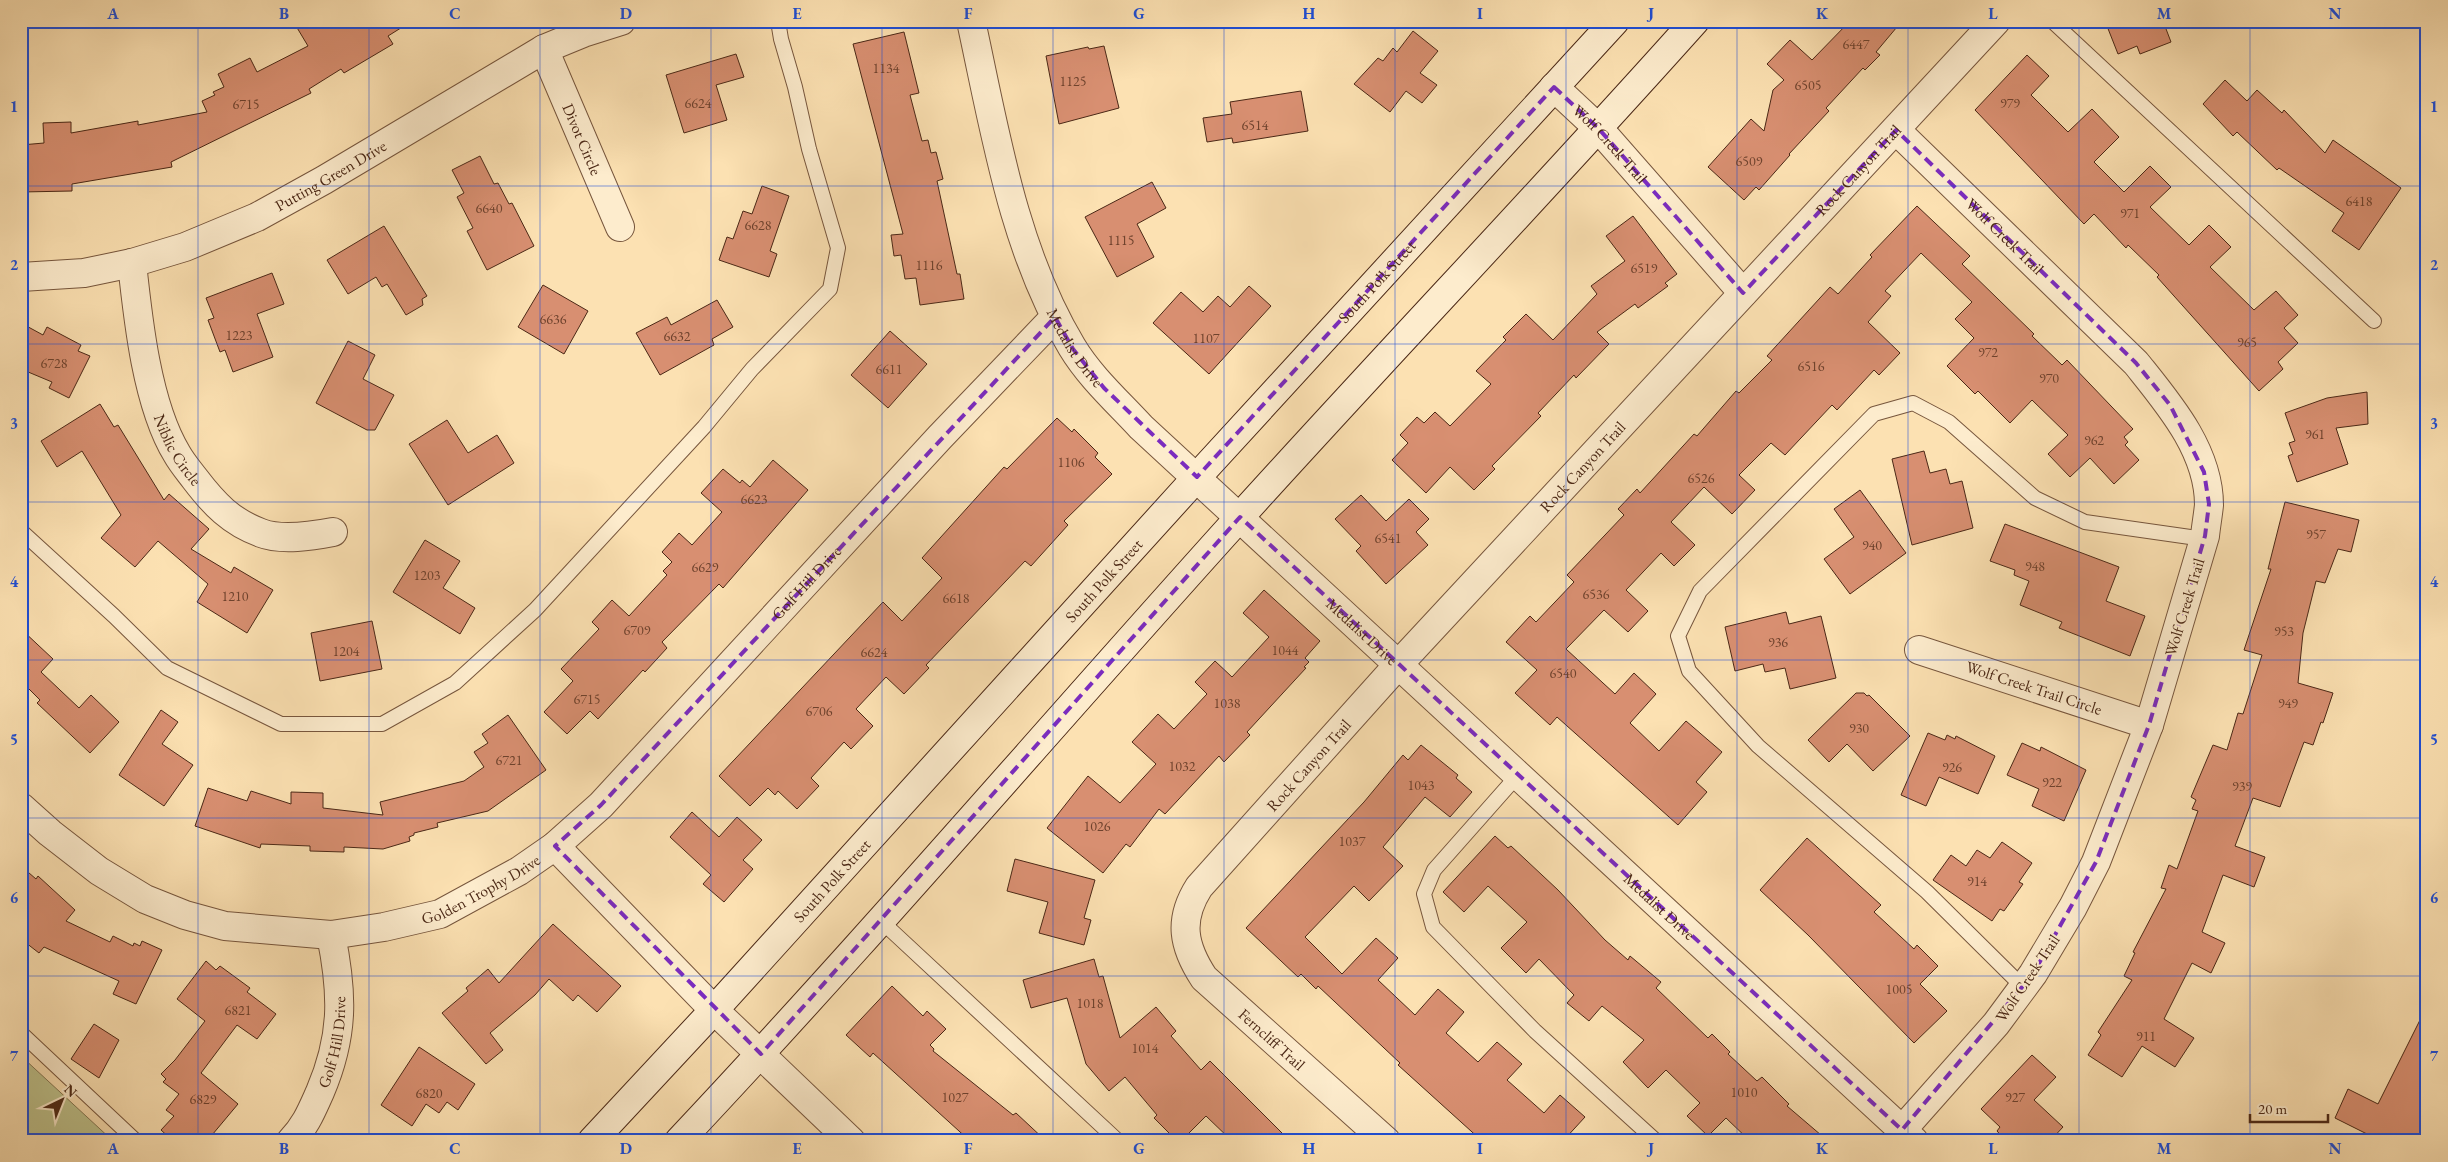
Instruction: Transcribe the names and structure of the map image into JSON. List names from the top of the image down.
{
  "streets": {
    "street": [
      "Divot Circle",
      "Wolf Creek Trail",
      "Rock Canyon Trail",
      "Putting Green Drive",
      "South Polk Street",
      "Medalist Drive",
      "Niblic Circle",
      "Golf Hill Drive",
      "Wolf Creek Trail Circle",
      "Golden Trophy Drive",
      "Ferncliff Trail"
    ]
  },
  "crossings": [
    ["Divot Circle", "Putting Green Drive"],
    ["Wolf Creek Trail", "Rock Canyon Trail"],
    ["Wolf Creek Trail", "South Polk Street"],
    ["Wolf Creek Trail", "Medalist Drive"],
    ["Wolf Creek Trail", "Wolf Creek Trail Circle"],
    ["Rock Canyon Trail", "Medalist Drive"],
    ["Rock Canyon Trail", "Ferncliff Trail"],
    ["Putting Green Drive", "Niblic Circle"],
    ["South Polk Street", "Medalist Drive"],
    ["South Polk Street", "Golden Trophy Drive"],
    ["Medalist Drive", "Golf Hill Drive"],
    ["Golf Hill Drive", "Golden Trophy Drive"]
  ],
  "house_numbers": [
    "6447",
    "1134",
    "1125",
    "6505",
    "6624",
    "979",
    "6715",
    "6514",
    "6509",
    "6418",
    "6640",
    "971",
    "6628",
    "1115",
    "1116",
    "6519",
    "6636",
    "1223",
    "6632",
    "1107",
    "965",
    "972",
    "6728",
    "6516",
    "6611",
    "970",
    "961",
    "962",
    "1106",
    "6526",
    "6623",
    "957",
    "6541",
    "940",
    "948",
    "6629",
    "1203",
    "6536",
    "1210",
    "6618",
    "6709",
    "953",
    "936",
    "1044",
    "1204",
    "6624",
    "6540",
    "6715",
    "1038",
    "949",
    "6706",
    "930",
    "6721",
    "1032",
    "926",
    "922",
    "1043",
    "939",
    "1026",
    "1037",
    "914",
    "1005",
    "1018",
    "6821",
    "911",
    "1014",
    "1010",
    "6820",
    "1027",
    "927",
    "6829"
  ],
  "scale_bar": "20 m",
  "north": "top right",
  "grid": {
    "columns": [
      "A",
      "B",
      "C",
      "D",
      "E",
      "F",
      "G",
      "H",
      "I",
      "J",
      "K",
      "L",
      "M",
      "N"
    ],
    "rows": [
      "1",
      "2",
      "3",
      "4",
      "5",
      "6",
      "7"
    ]
  }
}
